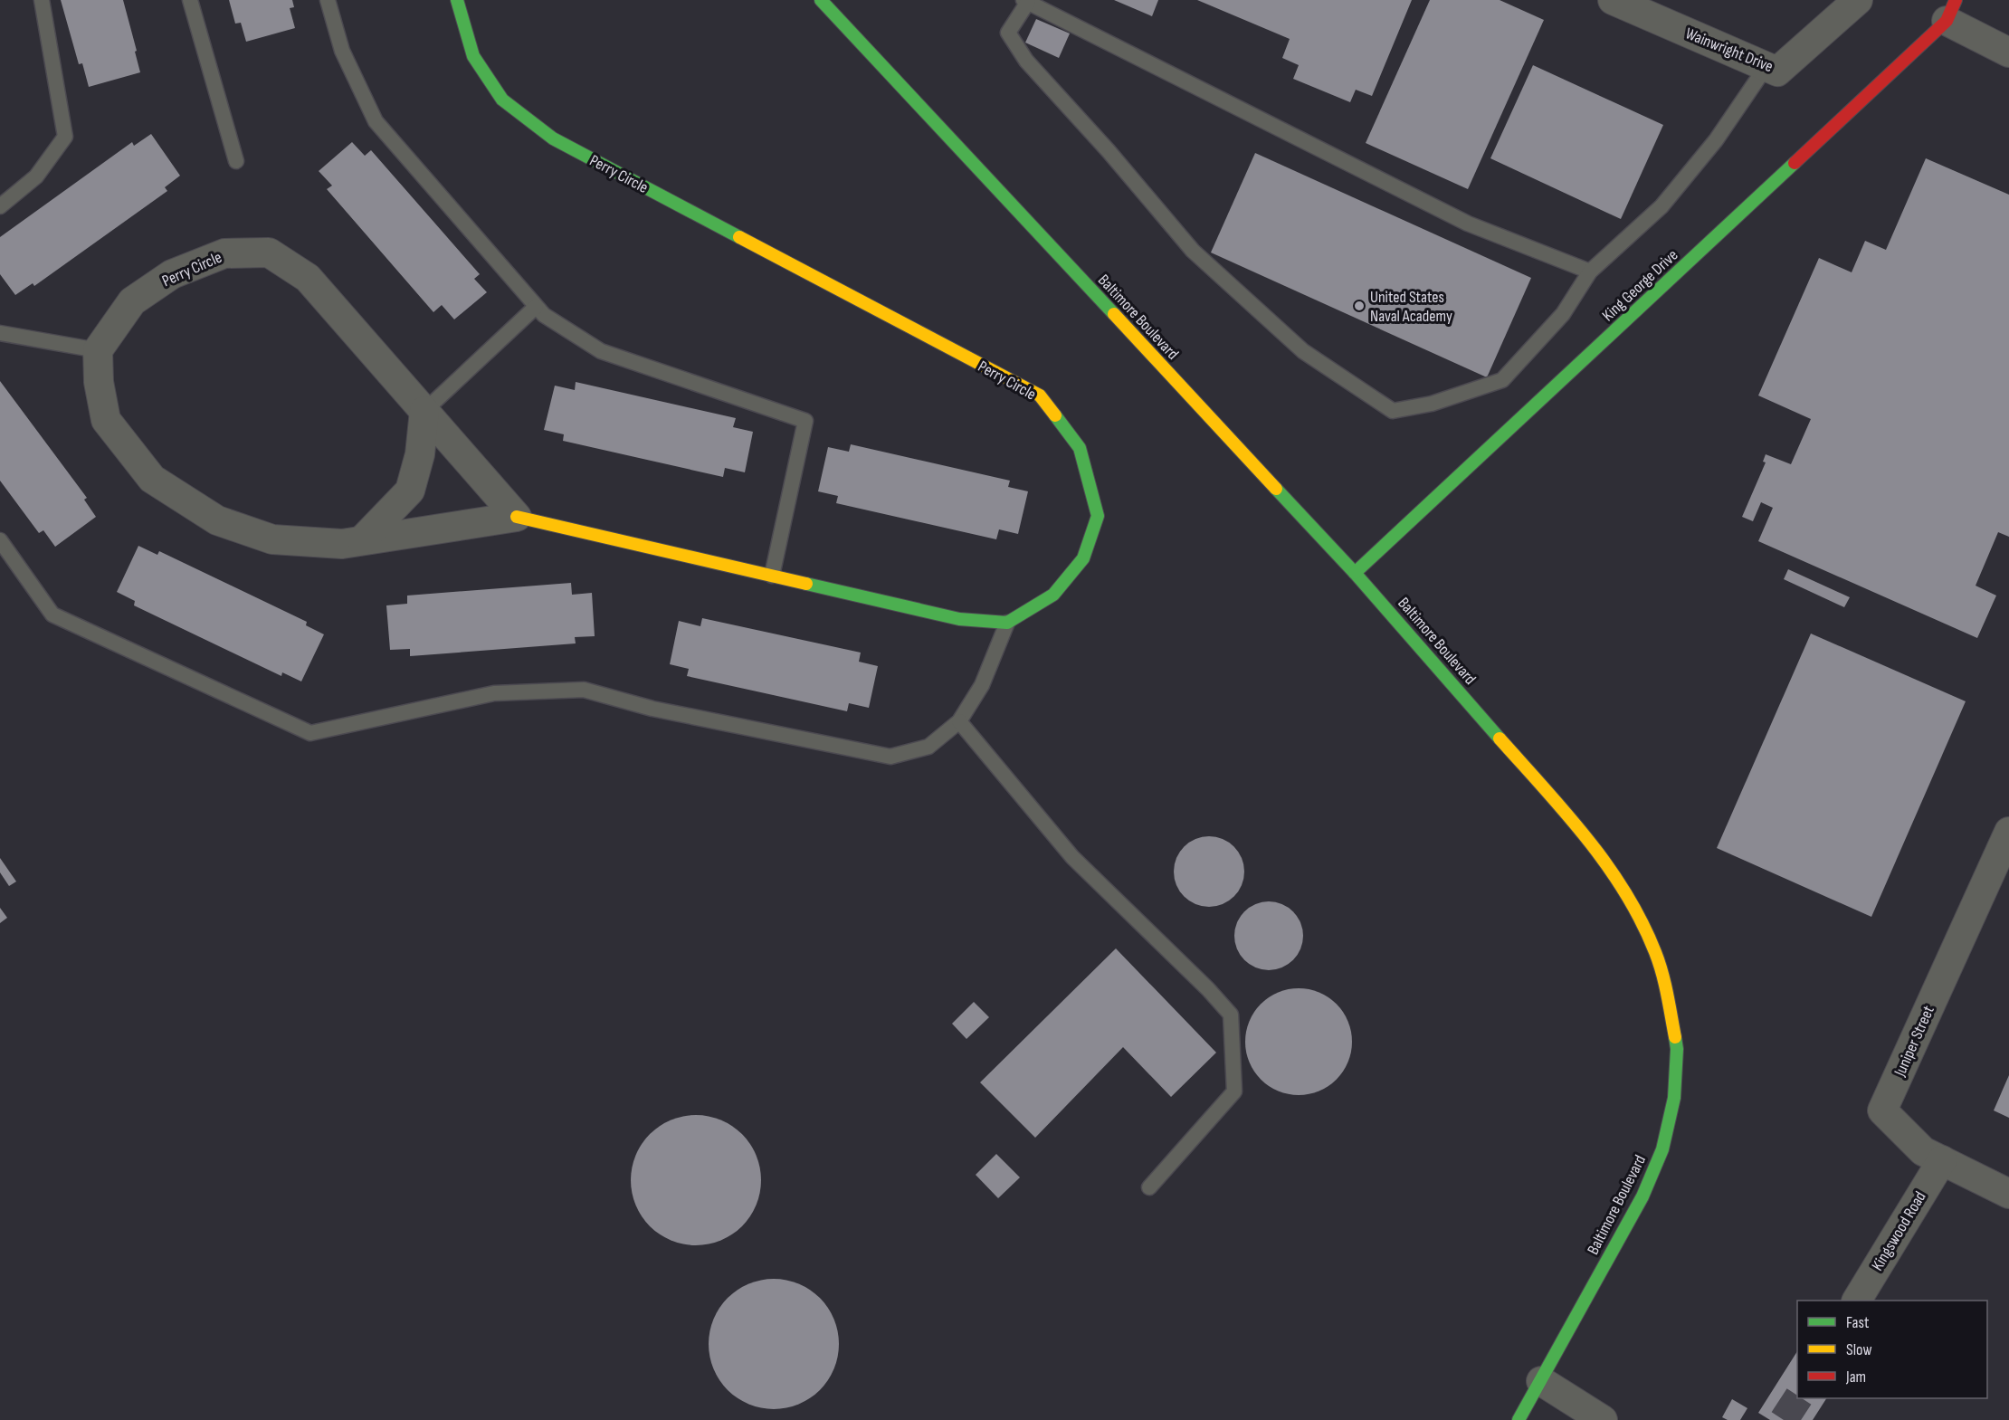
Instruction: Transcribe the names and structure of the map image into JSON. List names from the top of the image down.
{
  "streets": {
    "main road": ["Perry Circle", "King George Drive", "Baltimore Boulevard"],
    "street": ["Wainwright Drive", "Juniper Street", "Kingswood Road"]
  },
  "crossings": [
    ["King George Drive", "Baltimore Boulevard"],
    ["Juniper Street", "Kingswood Road"]
  ],
  "places": ["United States Naval Academy"],
  "legend": ["Fast", "Slow", "Jam"]
}
